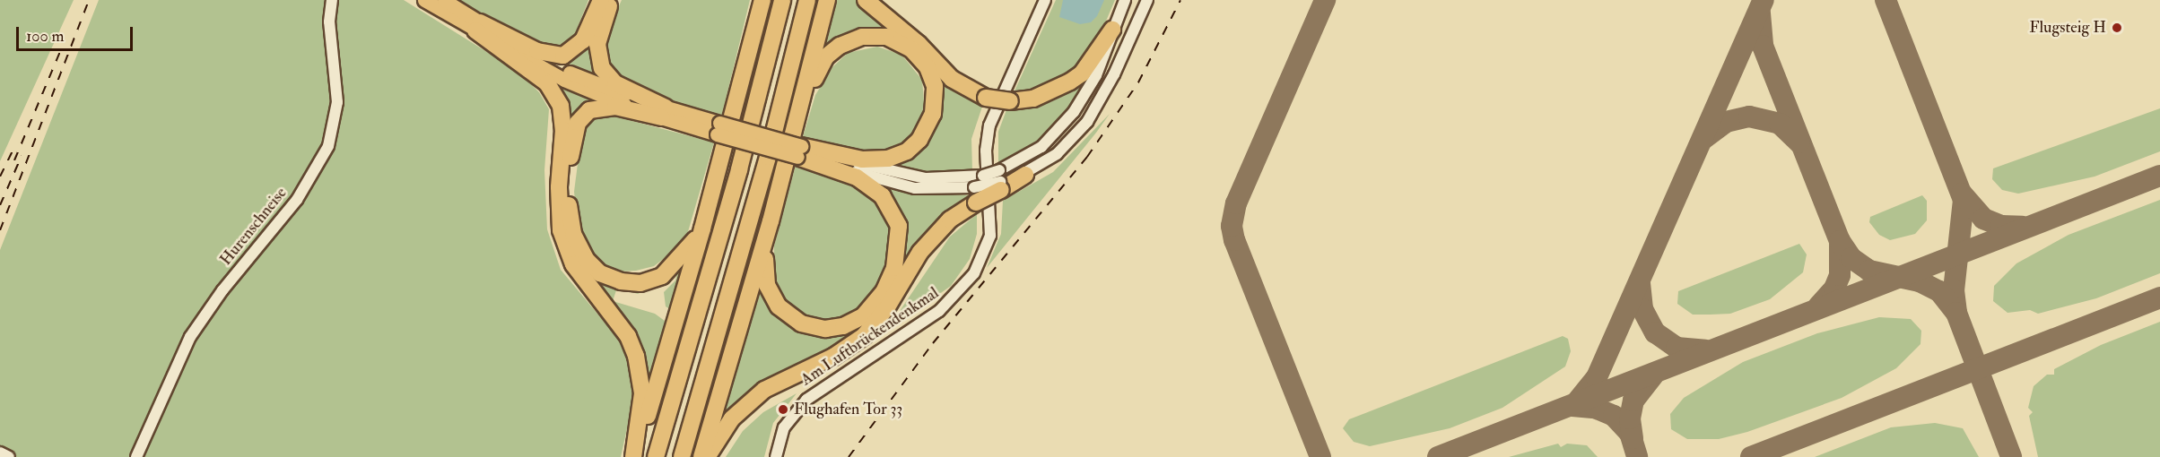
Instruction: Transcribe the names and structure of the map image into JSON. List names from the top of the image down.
{
  "streets": {
    "street": ["Hurenschneise", "Am Luftbrückendenkmal"]
  },
  "places": ["Flugsteig H", "Flughafen Tor 33"],
  "scale_bar": "100 m"
}
